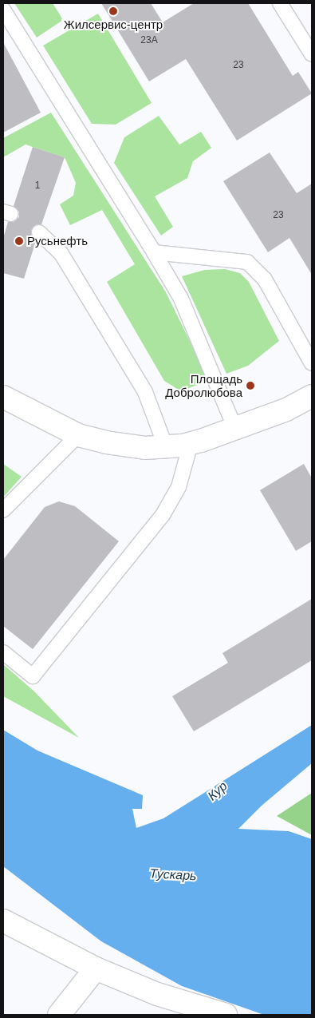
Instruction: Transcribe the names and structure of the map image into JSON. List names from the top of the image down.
{
  "water": ["Кур", "Тускарь"],
  "places": ["Жилсервис-центр", "Русьнефть", "Площадь Добролюбова"],
  "house_numbers": [
    "23А",
    "23",
    "1",
    "23"
  ]
}
